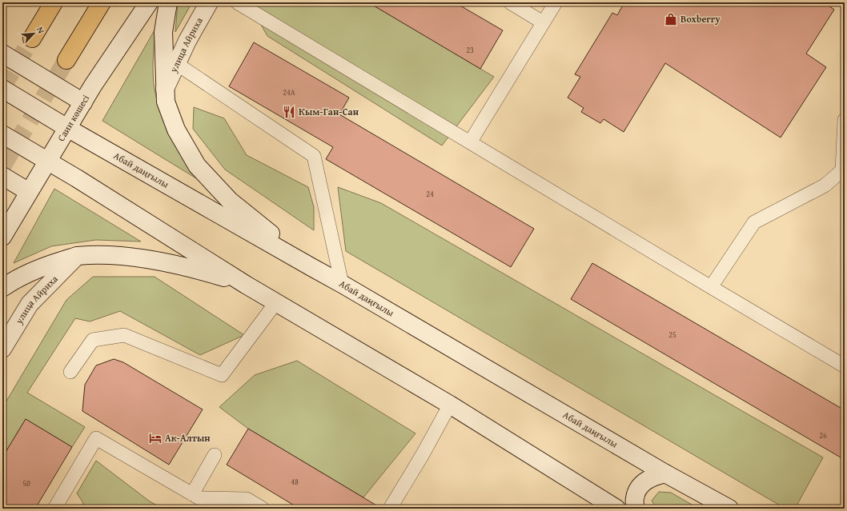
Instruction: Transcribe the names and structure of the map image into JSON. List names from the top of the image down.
{
  "streets": {
    "main road": ["улица Айриха", "Саин көшесі", "Абай даңғылы"]
  },
  "crossings": [
    ["Саин көшесі", "Абай даңғылы"]
  ],
  "places": {
    "shop": ["Boxberry"],
    "restaurant": ["Кым-Ган-Сан"],
    "hotel": ["Ак-Алтын"]
  },
  "house_numbers": [
    "23",
    "24А",
    "24",
    "25",
    "26",
    "48",
    "50"
  ],
  "north": "top right"
}
